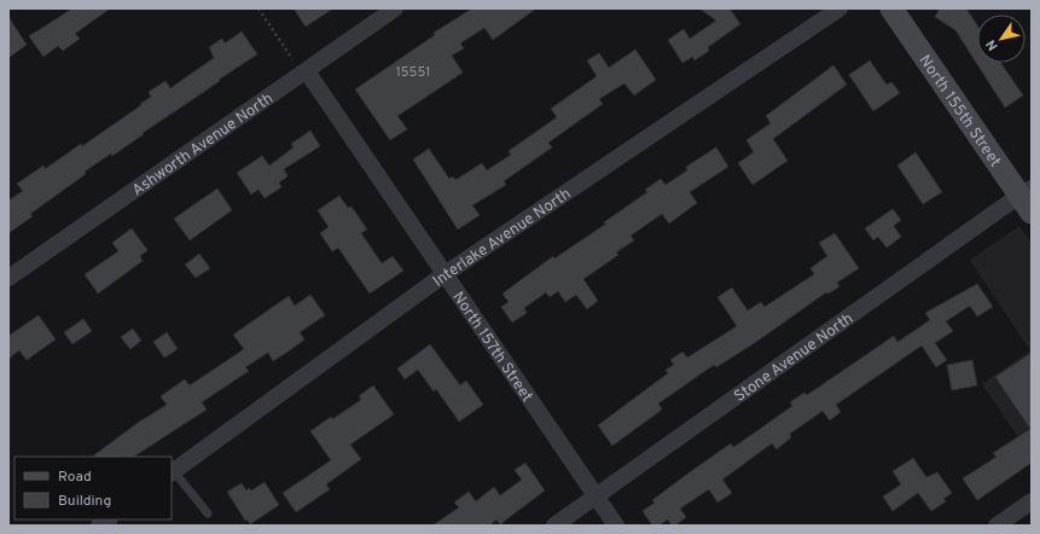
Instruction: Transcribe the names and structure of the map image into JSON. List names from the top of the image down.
{
  "streets": {
    "street": [
      "North 155th Street",
      "Ashworth Avenue North",
      "Interlake Avenue North",
      "North 157th Street",
      "Stone Avenue North"
    ]
  },
  "crossings": [
    ["North 155th Street", "Stone Avenue North"],
    ["Ashworth Avenue North", "North 157th Street"],
    ["Interlake Avenue North", "North 157th Street"],
    ["North 157th Street", "Stone Avenue North"]
  ],
  "house_numbers": ["15551"],
  "legend": ["Road", "Building"],
  "north": "bottom left"
}
